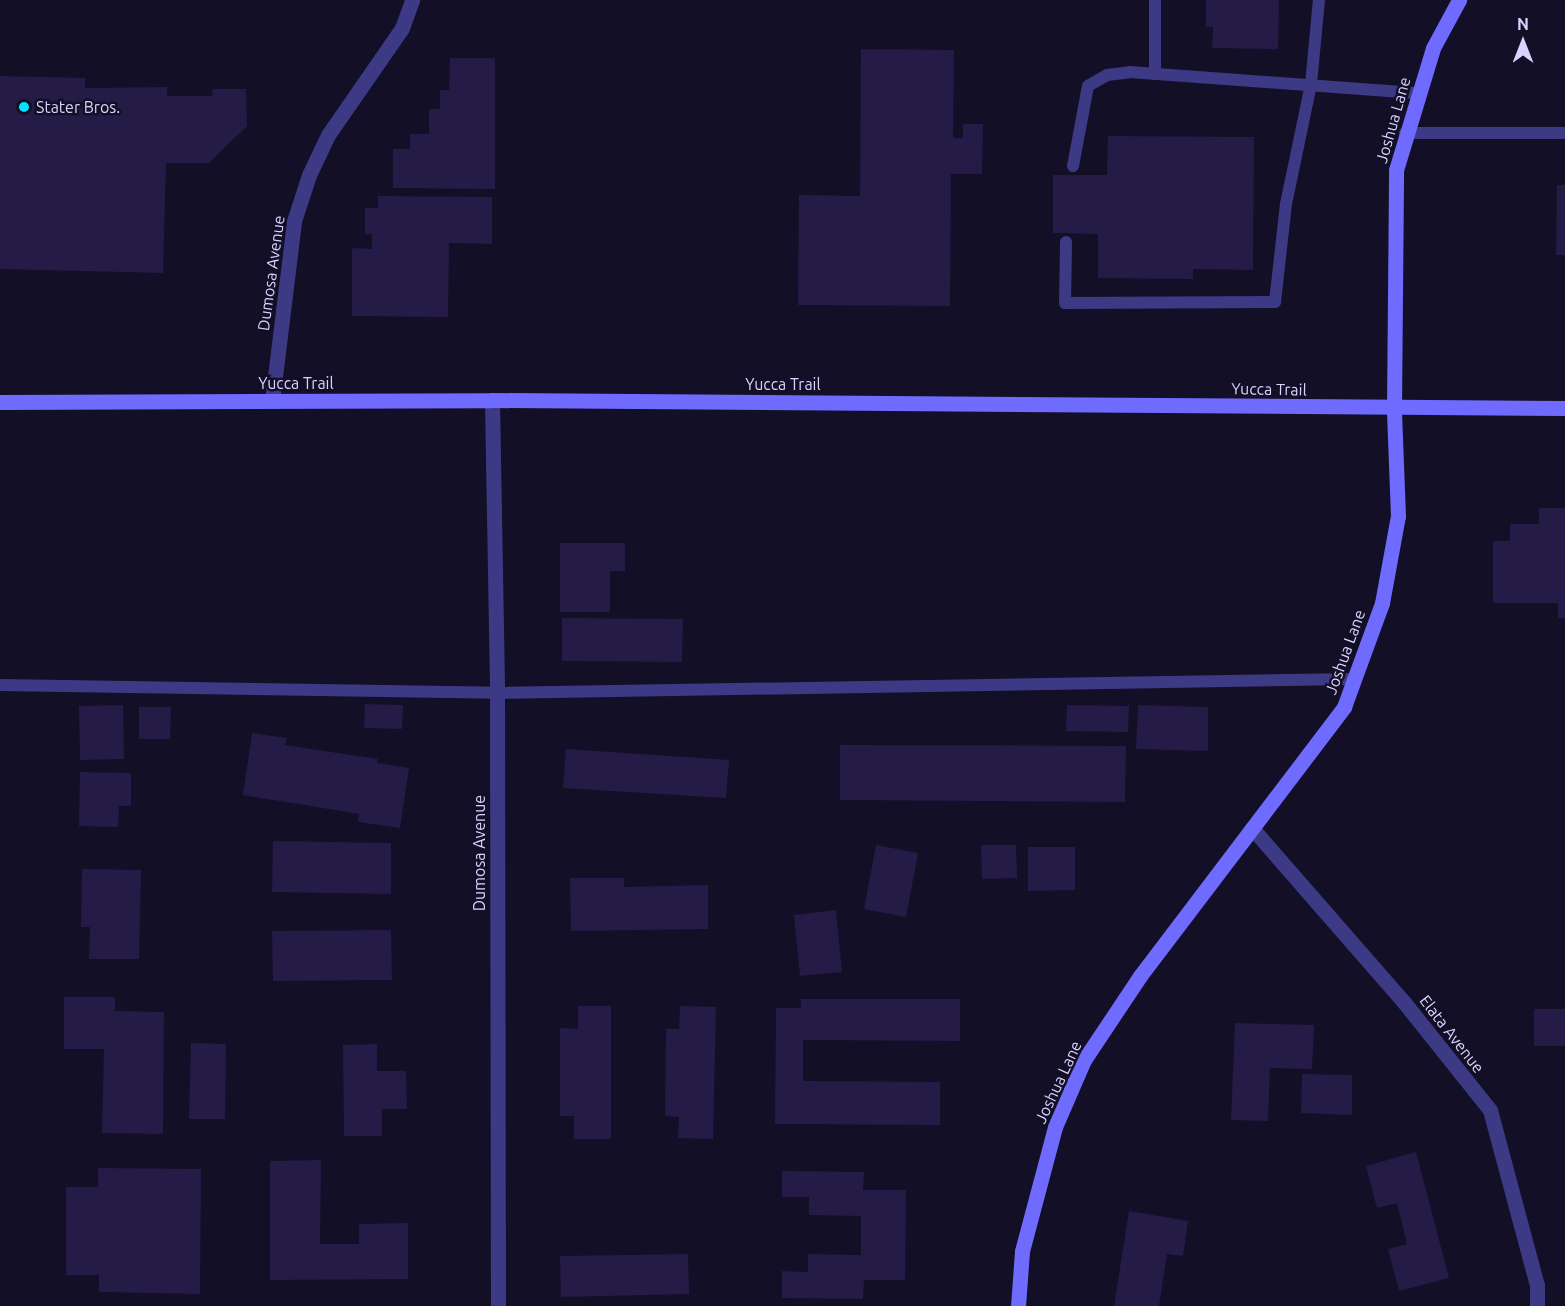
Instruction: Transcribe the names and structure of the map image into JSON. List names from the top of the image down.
{
  "streets": {
    "main road": ["Joshua Lane", "Yucca Trail"],
    "street": ["Dumosa Avenue", "Elata Avenue"]
  },
  "crossings": [
    ["Joshua Lane", "Yucca Trail"],
    ["Joshua Lane", "Elata Avenue"],
    ["Dumosa Avenue", "Yucca Trail"]
  ],
  "places": ["Stater Bros."],
  "north": "top"
}
